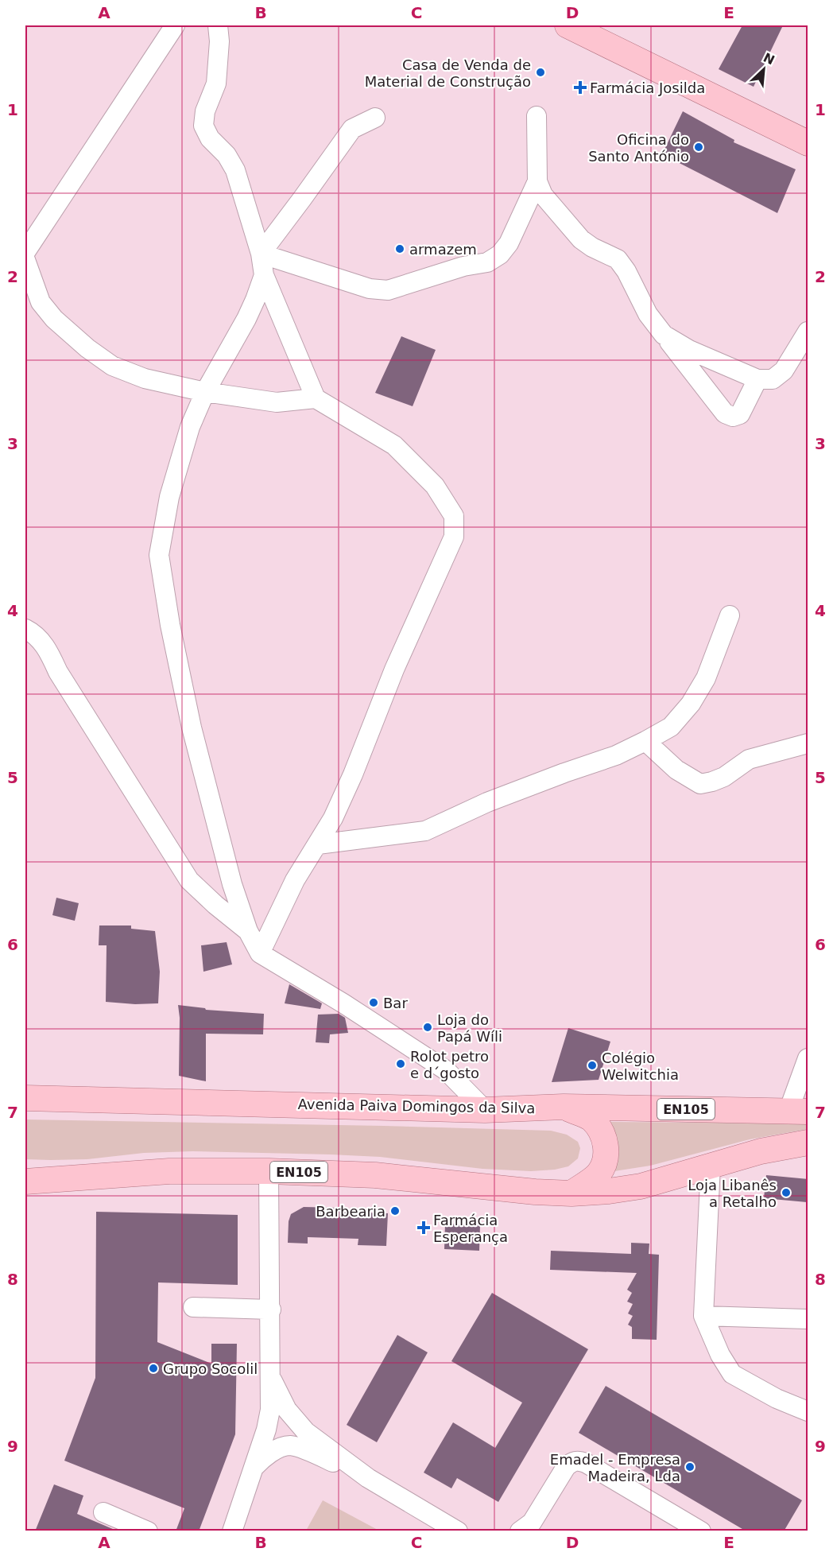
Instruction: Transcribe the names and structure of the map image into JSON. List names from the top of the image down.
{
  "streets": {
    "main road": ["Avenida Paiva Domingos da Silva", "EN105"]
  },
  "places": {
    "other": [
      "Casa de Venda de Material de Construção",
      "Oficina do Santo António",
      "armazem",
      "Bar",
      "Loja do Papá Wíli",
      "Rolot petro e d´gosto",
      "Colégio Welwitchia",
      "Loja Libanês a Retalho",
      "Barbearia",
      "Grupo Socolil",
      "Emadel - Empresa Madeira, Lda"
    ],
    "health": ["Farmácia Josilda", "Farmácia Esperança"]
  },
  "north": "top right",
  "grid": {
    "columns": [
      "A",
      "B",
      "C",
      "D",
      "E"
    ],
    "rows": [
      "1",
      "2",
      "3",
      "4",
      "5",
      "6",
      "7",
      "8",
      "9"
    ]
  }
}
